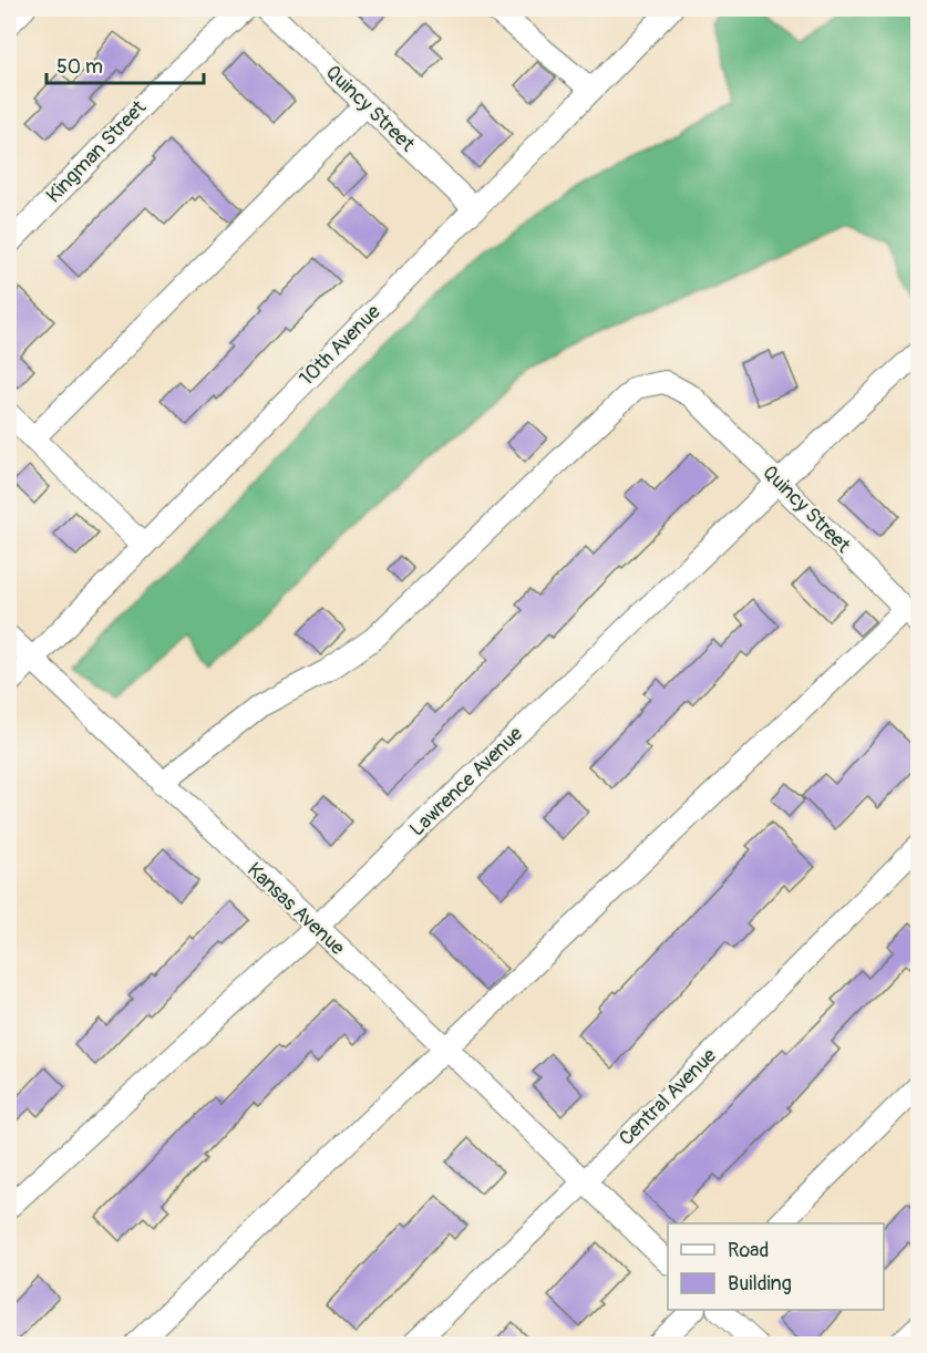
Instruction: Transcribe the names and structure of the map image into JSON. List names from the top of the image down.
{
  "streets": {
    "street": [
      "Quincy Street",
      "Kingman Street",
      "10th Avenue",
      "Lawrence Avenue",
      "Kansas Avenue",
      "Central Avenue"
    ]
  },
  "crossings": [
    ["Quincy Street", "10th Avenue"],
    ["Quincy Street", "Lawrence Avenue"],
    ["Quincy Street", "Kansas Avenue"],
    ["10th Avenue", "Kansas Avenue"],
    ["Lawrence Avenue", "Kansas Avenue"],
    ["Kansas Avenue", "Central Avenue"]
  ],
  "legend": ["Road", "Building"],
  "scale_bar": "50 m"
}
